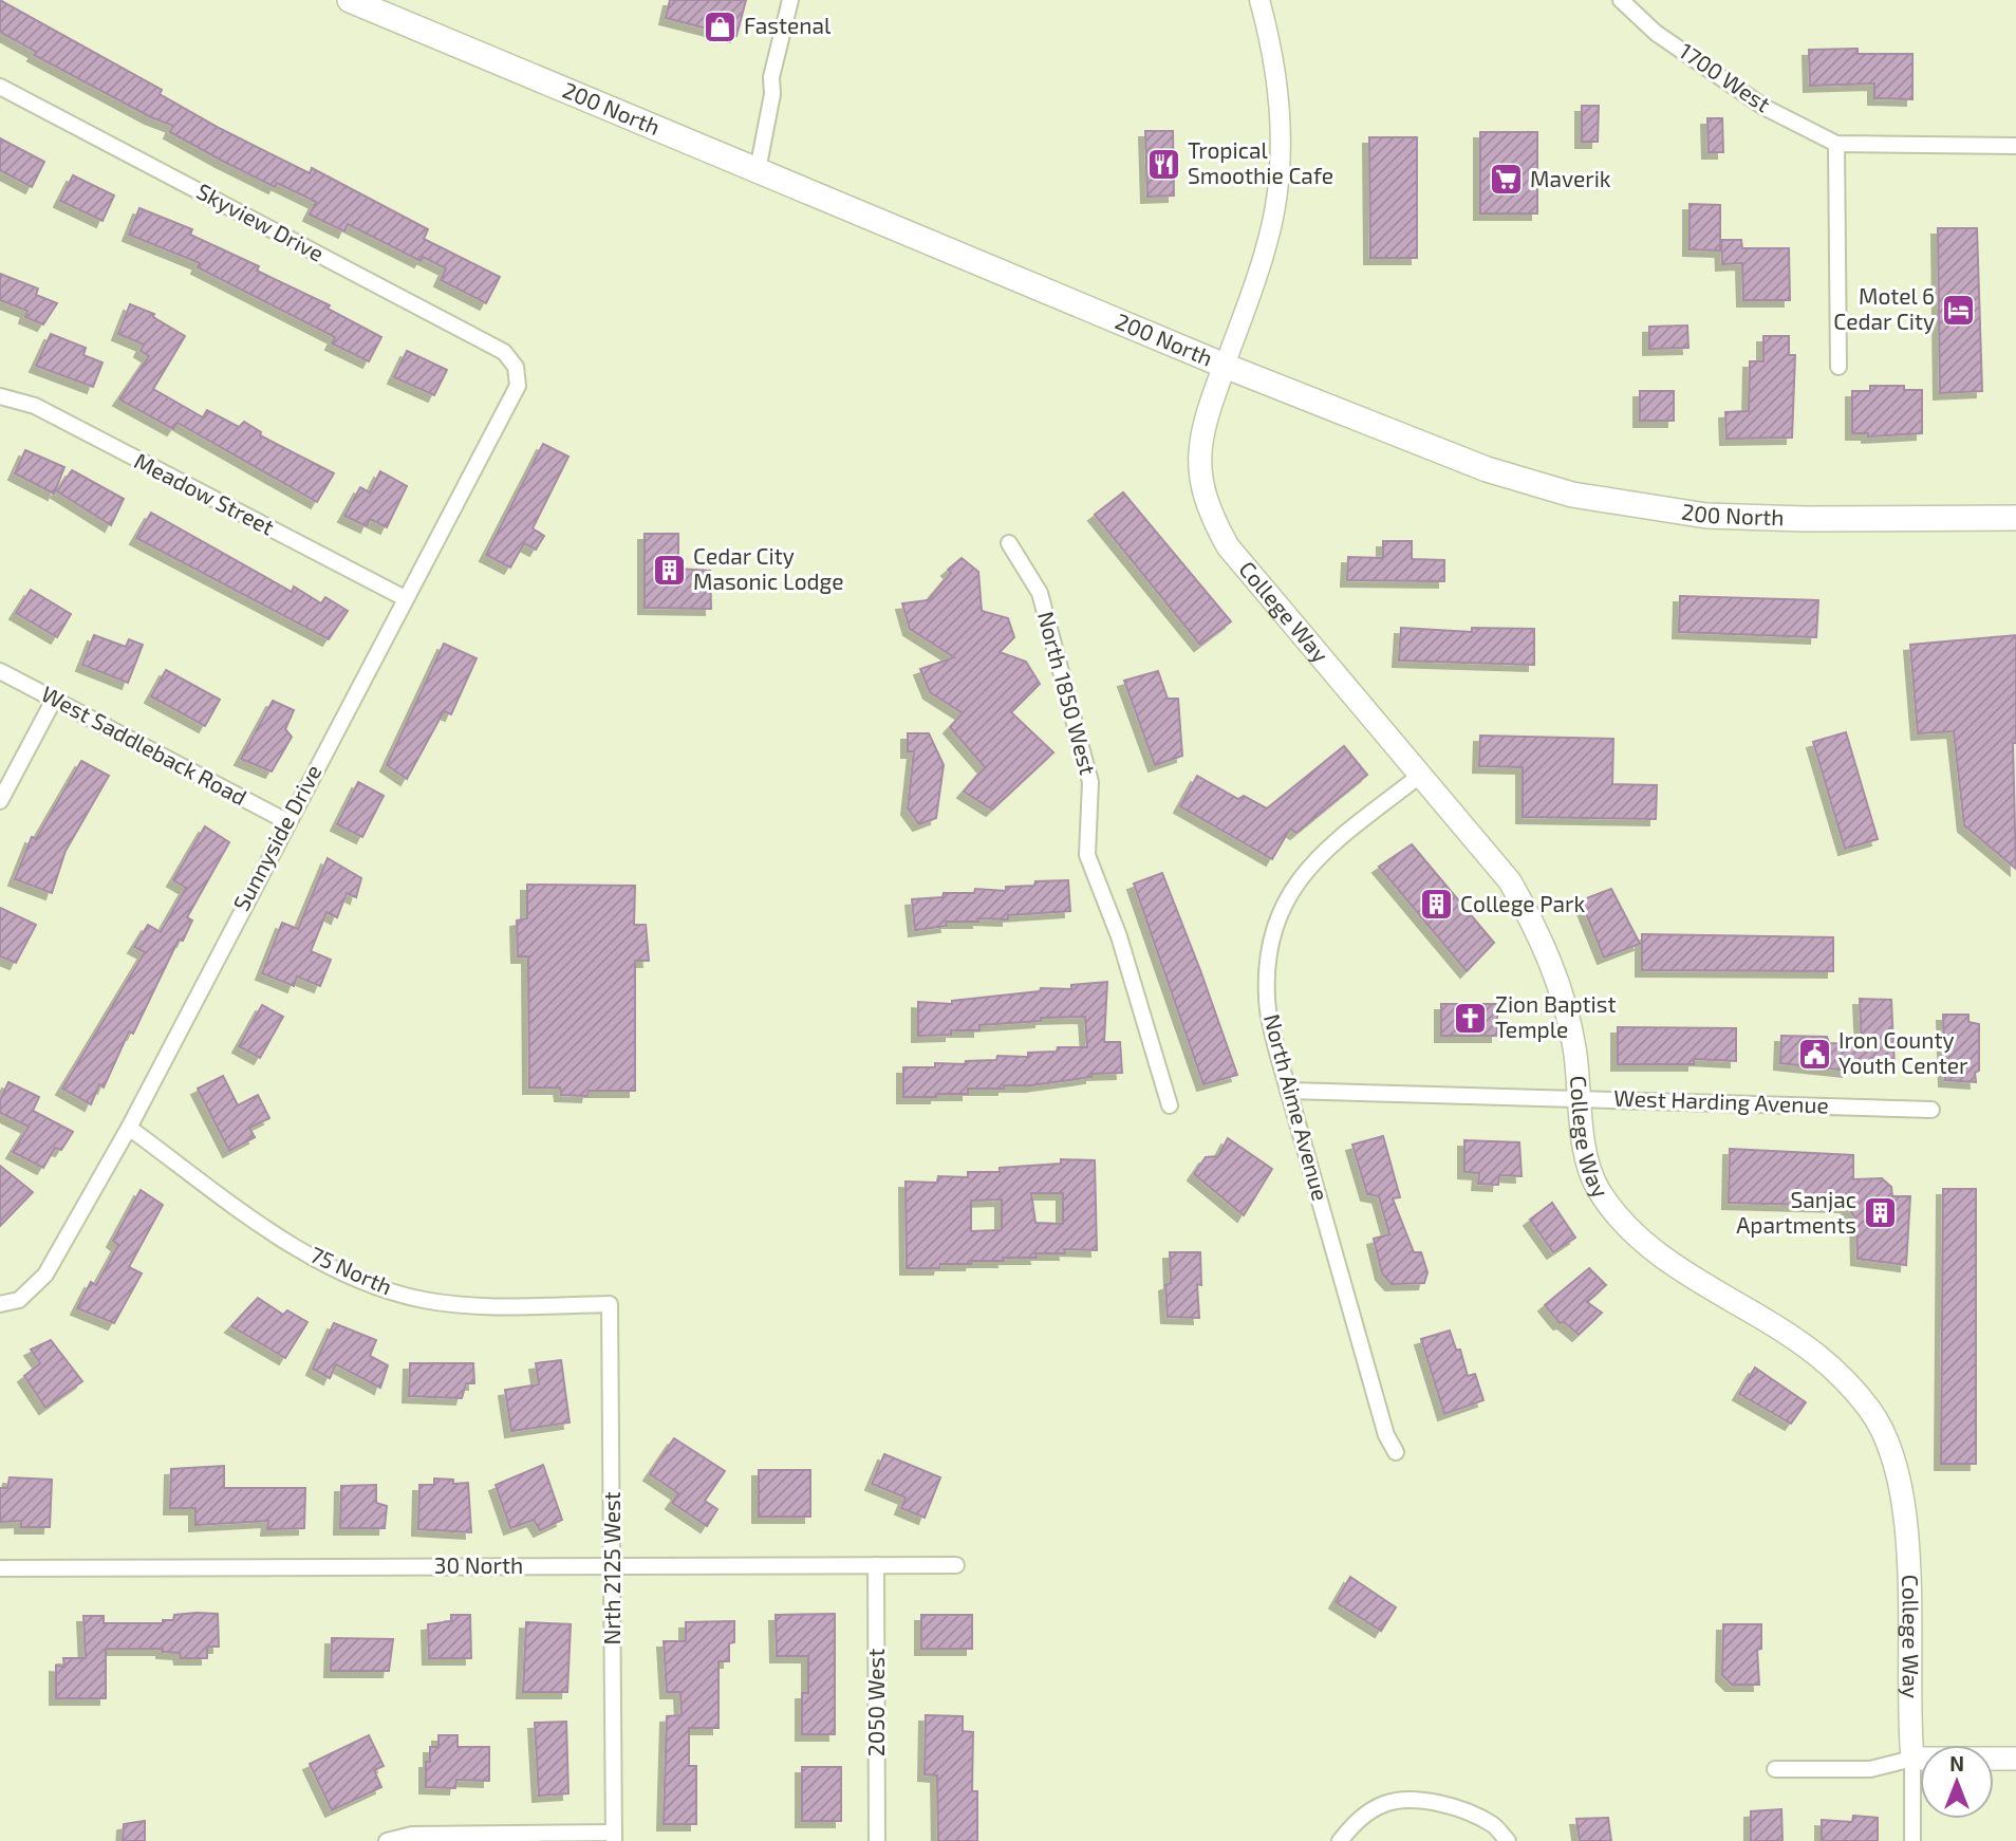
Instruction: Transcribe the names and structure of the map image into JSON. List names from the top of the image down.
{
  "streets": {
    "main road": ["200 North", "College Way"],
    "street": [
      "1700 West",
      "Skyview Drive",
      "Meadow Street",
      "North 1850 West",
      "West Saddleback Road",
      "Sunnyside Drive",
      "West Harding Avenue",
      "North Aime Avenue",
      "75 North",
      "30 North",
      "Nrth 2125 West",
      "2050 West"
    ]
  },
  "crossings": [
    ["200 North", "College Way"],
    ["Skyview Drive", "Sunnyside Drive"],
    ["Meadow Street", "Sunnyside Drive"],
    ["College Way", "West Harding Avenue"],
    ["College Way", "North Aime Avenue"],
    ["West Saddleback Road", "Sunnyside Drive"],
    ["Sunnyside Drive", "75 North"],
    ["West Harding Avenue", "North Aime Avenue"],
    ["75 North", "Nrth 2125 West"],
    ["30 North", "Nrth 2125 West"],
    ["30 North", "2050 West"]
  ],
  "places": {
    "shop": ["Fastenal"],
    "restaurant": ["Tropical Smoothie Cafe"],
    "supermarket": ["Maverik"],
    "hotel": ["Motel 6 Cedar City"],
    "building": ["Cedar City Masonic Lodge", "College Park", "Sanjac Apartments"],
    "church": ["Zion Baptist Temple"],
    "public building": ["Iron County Youth Center"]
  },
  "north": "top"
}
